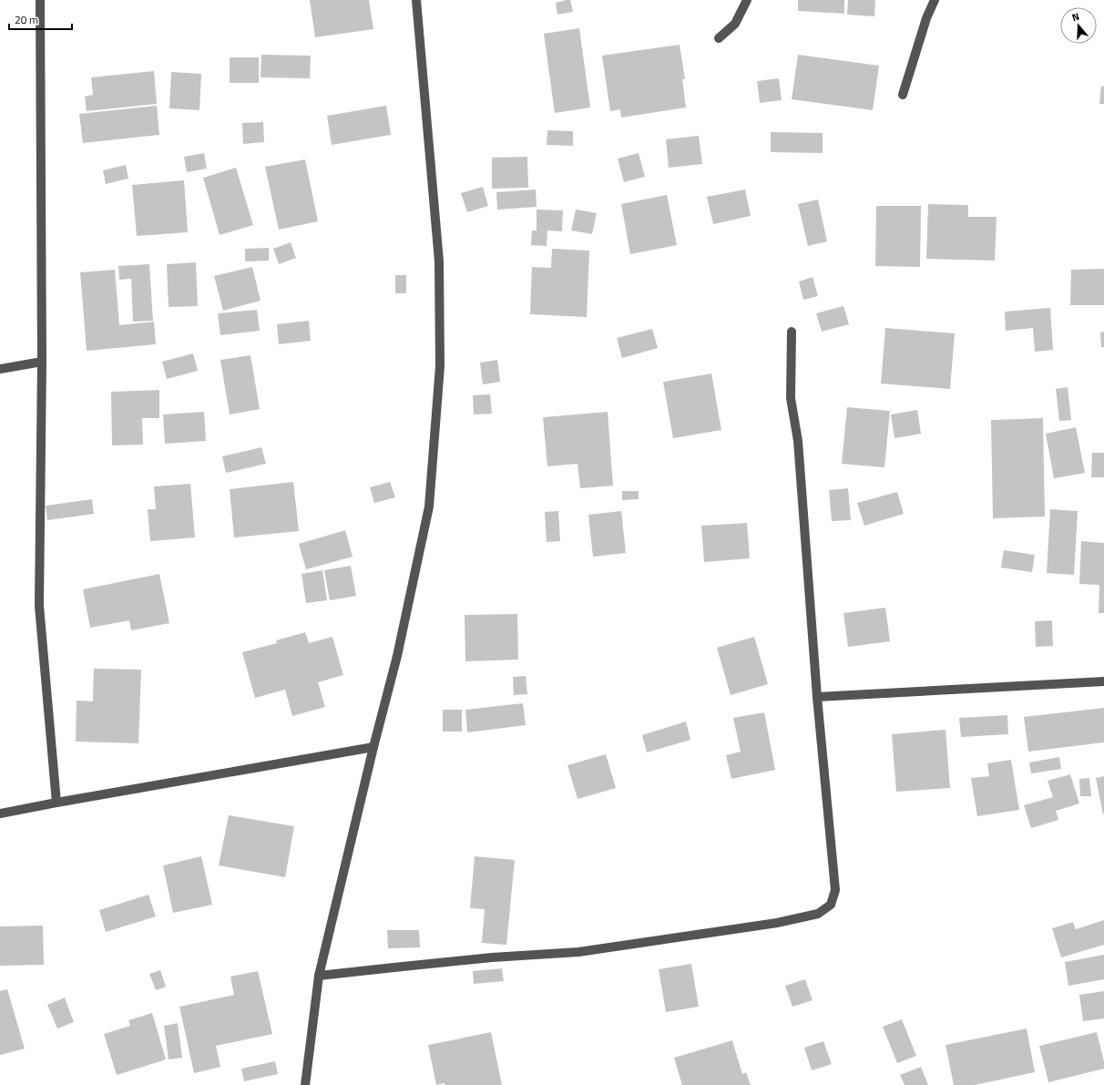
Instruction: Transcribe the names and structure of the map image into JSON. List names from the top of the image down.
{
  "scale_bar": "20 m",
  "north": "top"
}
